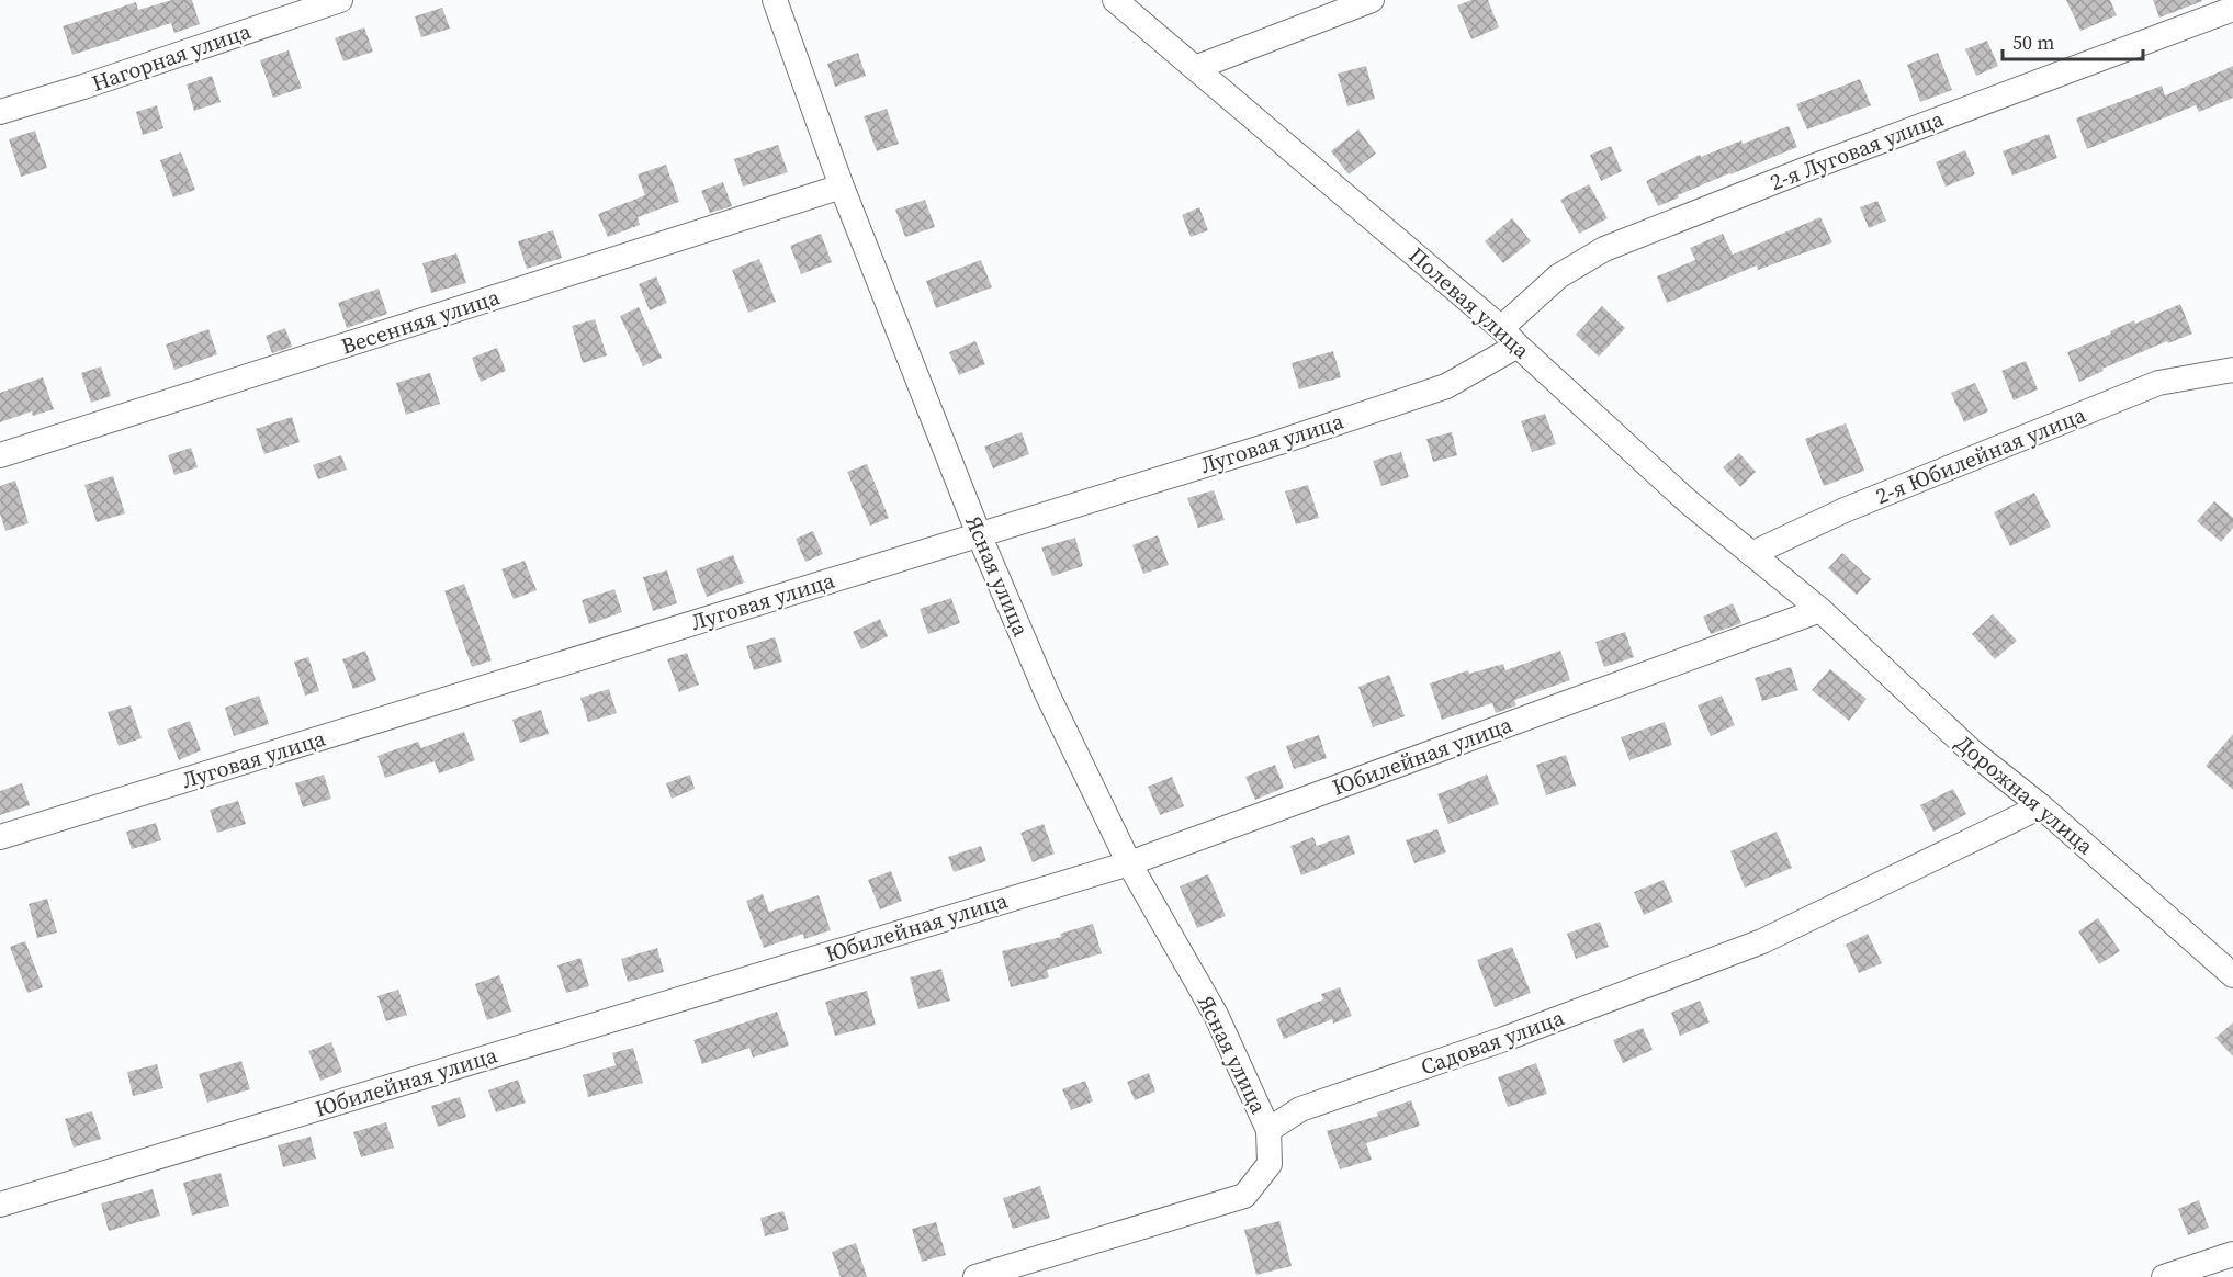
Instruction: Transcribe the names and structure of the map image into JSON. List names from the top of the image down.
{
  "streets": {
    "street": [
      "Нагорная улица",
      "2-я Луговая улица",
      "Полевая улица",
      "Весенняя улица",
      "Луговая улица",
      "2-я Юбилейная улица",
      "Ясная улица",
      "Юбилейная улица",
      "Дорожная улица",
      "Садовая улица"
    ]
  },
  "crossings": [
    ["2-я Луговая улица", "Полевая улица"],
    ["Полевая улица", "Луговая улица"],
    ["Полевая улица", "2-я Юбилейная улица"],
    ["Полевая улица", "Юбилейная улица"],
    ["Полевая улица", "Дорожная улица"],
    ["Весенняя улица", "Ясная улица"],
    ["Луговая улица", "Ясная улица"],
    ["Ясная улица", "Юбилейная улица"],
    ["Ясная улица", "Садовая улица"],
    ["Юбилейная улица", "Дорожная улица"],
    ["Дорожная улица", "Садовая улица"]
  ],
  "scale_bar": "50 m"
}
